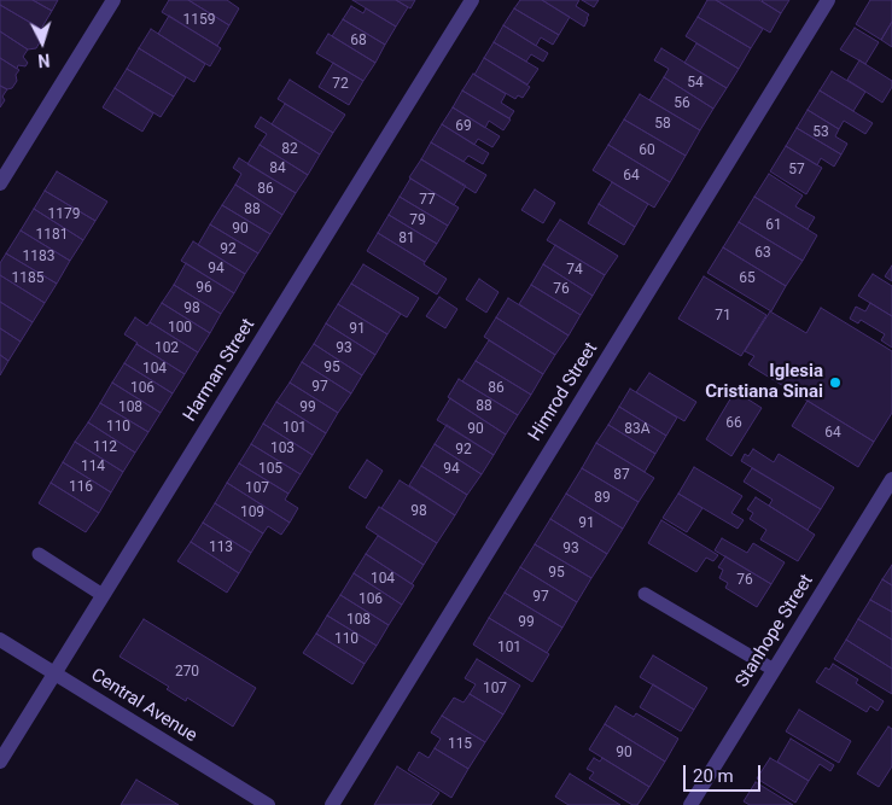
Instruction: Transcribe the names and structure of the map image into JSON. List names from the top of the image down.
{
  "streets": {
    "street": [
      "Harman Street",
      "Himrod Street",
      "Stanhope Street",
      "Central Avenue"
    ]
  },
  "crossings": [
    ["Harman Street", "Central Avenue"]
  ],
  "places": ["Iglesia Cristiana Sinai"],
  "house_numbers": [
    "1159",
    "68",
    "54",
    "72",
    "56",
    "58",
    "69",
    "53",
    "82",
    "60",
    "84",
    "57",
    "64",
    "86",
    "77",
    "88",
    "1179",
    "79",
    "61",
    "90",
    "1181",
    "81",
    "92",
    "63",
    "1183",
    "94",
    "74",
    "1185",
    "65",
    "96",
    "76",
    "98",
    "71",
    "100",
    "91",
    "102",
    "93",
    "95",
    "104",
    "97",
    "106",
    "86",
    "88",
    "108",
    "99",
    "66",
    "110",
    "101",
    "90",
    "83A",
    "64",
    "112",
    "103",
    "92",
    "114",
    "105",
    "94",
    "87",
    "116",
    "107",
    "89",
    "98",
    "109",
    "91",
    "113",
    "93",
    "95",
    "104",
    "76",
    "97",
    "106",
    "108",
    "99",
    "110",
    "101",
    "270",
    "107",
    "115",
    "90"
  ],
  "scale_bar": "20 m",
  "north": "bottom"
}
